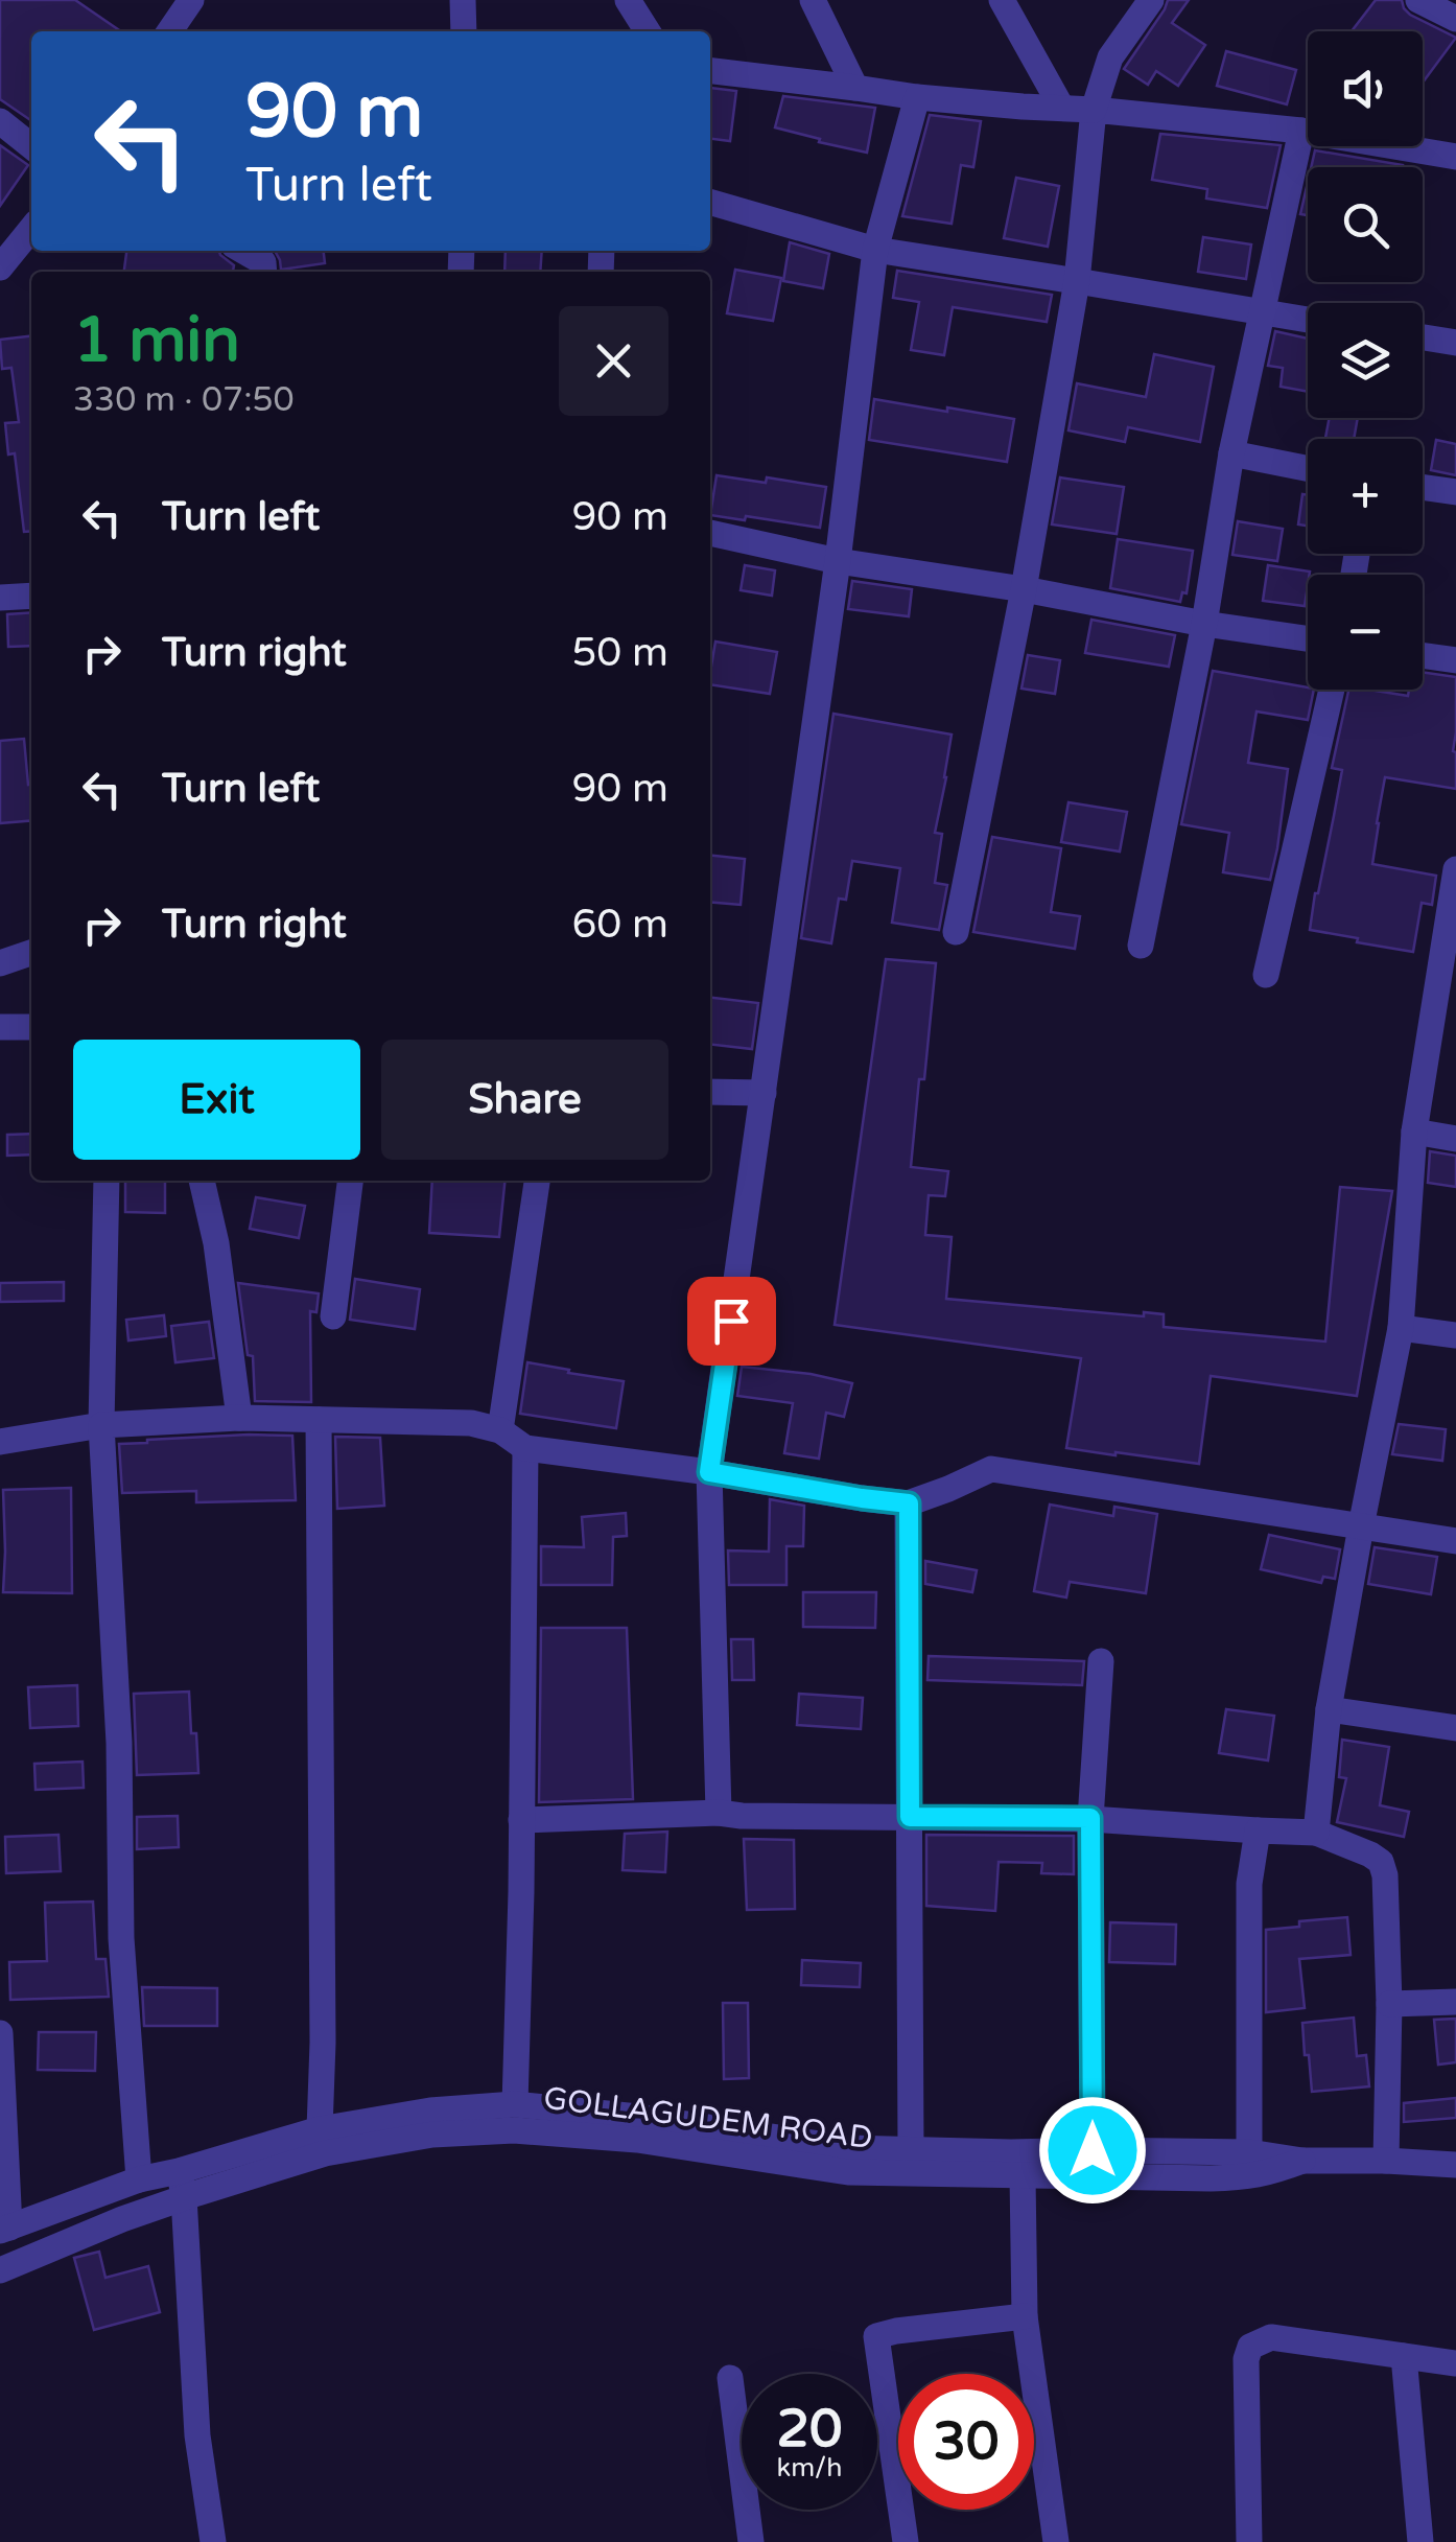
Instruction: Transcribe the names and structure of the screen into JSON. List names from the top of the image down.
{
  "streets": {
    "street": ["GOLLAGUDEM ROAD"]
  },
  "page": {
    "map_buttons": ["+", "−"],
    "turn": ["90 m", "Turn left"],
    "heading": ["1 min", "330 m · 07:50"],
    "list": [
      {
        "name": "Turn left",
        "value": "90 m"
      },
      {
        "name": "Turn right",
        "value": "50 m"
      },
      {
        "name": "Turn left",
        "value": "90 m"
      },
      {
        "name": "Turn right",
        "value": "60 m"
      }
    ],
    "buttons": ["Exit", "Share"],
    "speed": "20 km/h",
    "limit": "30"
  }
}
